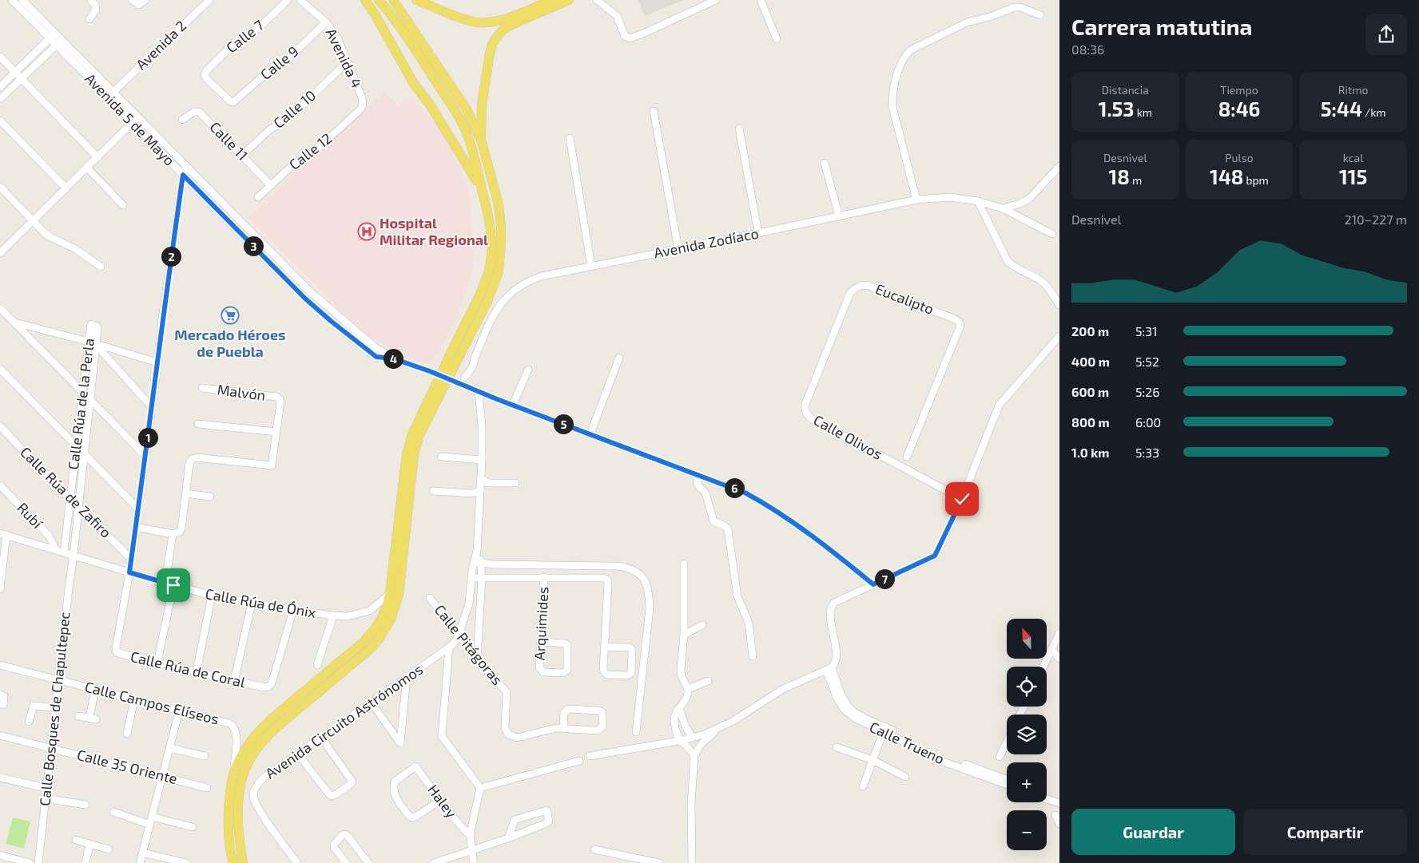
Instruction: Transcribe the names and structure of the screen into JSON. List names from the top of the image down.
{
  "streets": {
    "street": [
      "Calle 7",
      "Avenida 2",
      "Avenida 4",
      "Calle 9",
      "Calle 10",
      "Avenida 5 de Mayo",
      "Calle 11",
      "Calle 12",
      "Avenida Zodíaco",
      "Eucalipto",
      "Malvón",
      "Calle Rúa de la Perla",
      "Calle Olivos",
      "Calle Rúa de Zafiro",
      "Rubí",
      "Calle Rúa de Ónix",
      "Arquimides",
      "Calle Pitágoras",
      "Calle Rúa de Coral",
      "Calle Campos Elíseos",
      "Calle Bosques de Chapultepec",
      "Avenida Circuito Astrónomos",
      "Calle Trueno",
      "Calle 35 Oriente",
      "Haley"
    ]
  },
  "crossings": [
    ["Calle 7", "Calle 9"],
    ["Avenida 2", "Avenida 5 de Mayo"],
    ["Avenida 4", "Calle 9"],
    ["Avenida 4", "Calle 10"],
    ["Avenida 4", "Calle 12"],
    ["Calle 10", "Calle 11"],
    ["Avenida 5 de Mayo", "Avenida Zodíaco"],
    ["Calle 11", "Calle 12"],
    ["Eucalipto", "Calle Olivos"],
    ["Calle Rúa de la Perla", "Calle Rúa de Zafiro"],
    ["Calle Rúa de la Perla", "Calle Rúa de Ónix"],
    ["Calle Rúa de la Perla", "Calle Bosques de Chapultepec"],
    ["Rubí", "Calle Rúa de Ónix"],
    ["Calle Rúa de Ónix", "Calle Rúa de Coral"],
    ["Calle Rúa de Ónix", "Calle Bosques de Chapultepec"],
    ["Calle Pitágoras", "Avenida Circuito Astrónomos"],
    ["Calle Campos Elíseos", "Calle Bosques de Chapultepec"],
    ["Calle Bosques de Chapultepec", "Calle 35 Oriente"]
  ],
  "places": {
    "hospital": ["Hospital Militar Regional"],
    "supermarket": ["Mercado Héroes de Puebla"]
  },
  "north": "top",
  "page": {
    "heading": ["Carrera matutina", "08:36"],
    "stats": [
      ["Distancia", "1.53 km"],
      ["Tiempo", "8:46"],
      ["Ritmo", "5:44 /km"],
      ["Desnivel", "18 m"],
      ["Pulso", "148 bpm"],
      ["kcal", "115"]
    ],
    "chart": ["Desnivel", "210–227 m"],
    "pins": [
      "3",
      "2",
      "4",
      "5",
      "1",
      "6",
      "7"
    ],
    "list": [
      {
        "name": "200 m",
        "note": "5:31"
      },
      {
        "name": "400 m",
        "note": "5:52"
      },
      {
        "name": "600 m",
        "note": "5:26"
      },
      {
        "name": "800 m",
        "note": "6:00"
      },
      {
        "name": "1.0 km",
        "note": "5:33"
      }
    ],
    "map_buttons": ["+", "−"],
    "buttons": ["Guardar", "Compartir"]
  }
}
